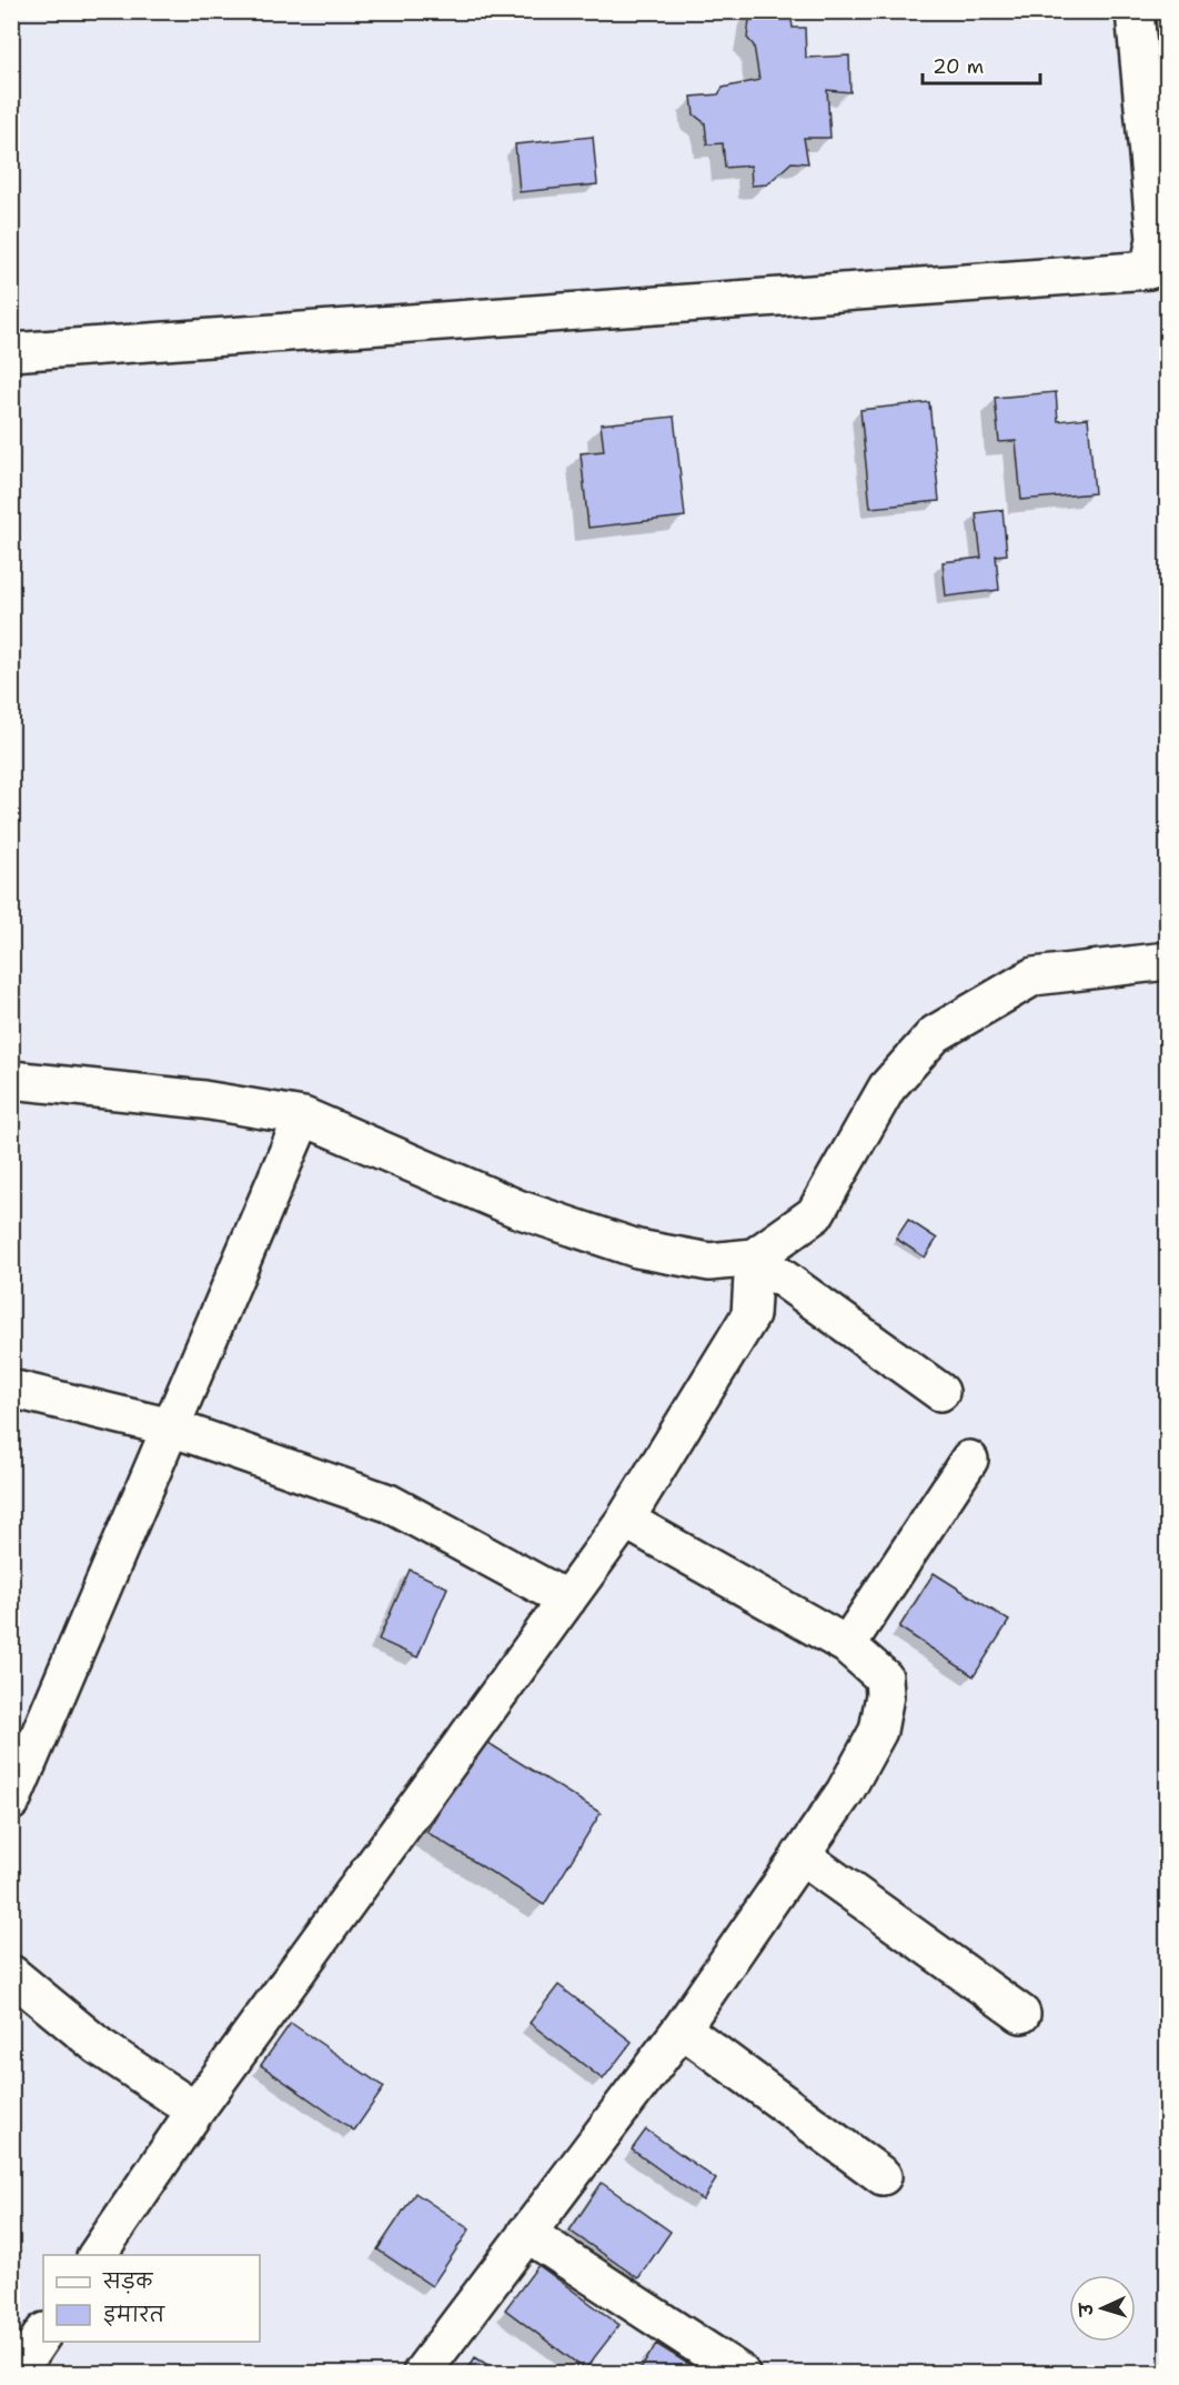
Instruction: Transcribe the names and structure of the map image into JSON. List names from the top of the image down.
{
  "legend": ["सड़क", "इमारत"],
  "scale_bar": "20 m",
  "north": "left"
}
